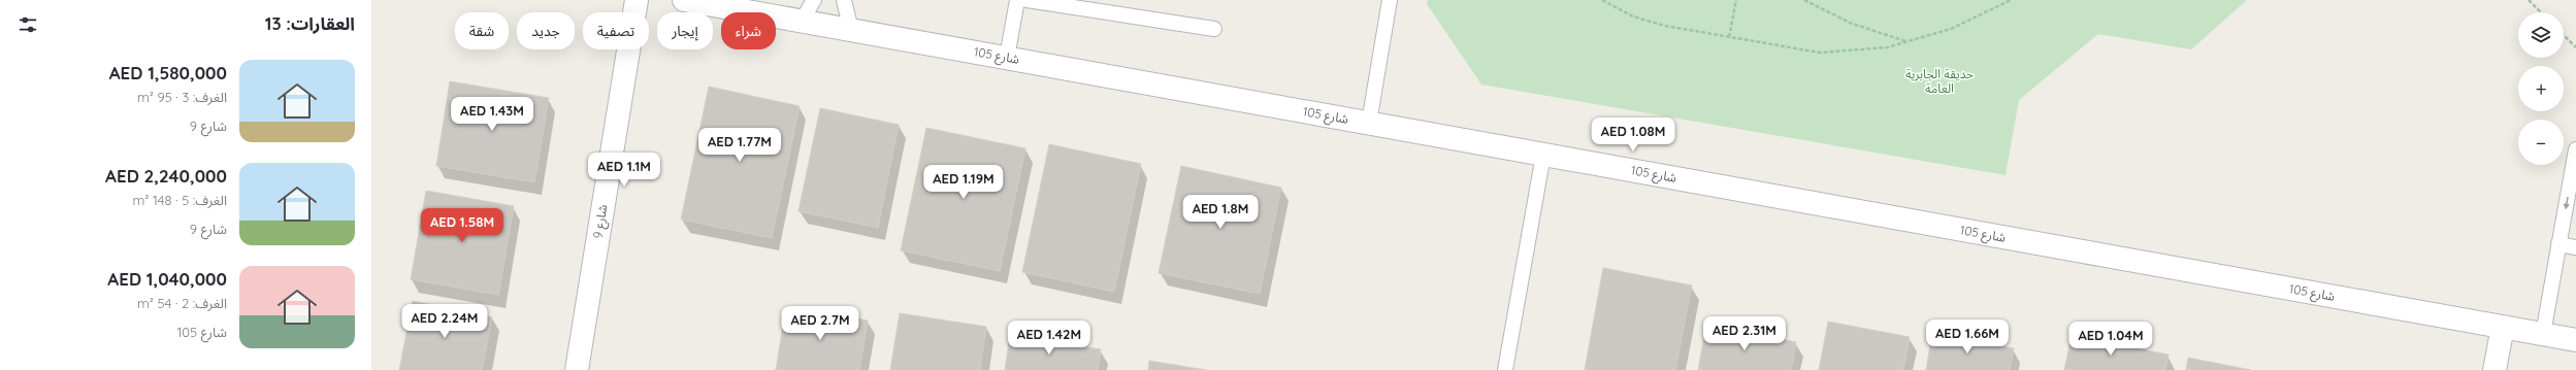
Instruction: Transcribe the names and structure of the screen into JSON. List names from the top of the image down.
{
  "streets": {
    "street": ["شارع 105", "شارع 9"]
  },
  "parks": ["حديقة الجابرية العامة"],
  "page": {
    "heading": "العقارات: 13",
    "map_buttons": ["+", "−"],
    "chip": [
      "شراء",
      "إيجار",
      "تصفية",
      "جديد",
      "شقة"
    ],
    "list": [
      {
        "name": "AED 1,580,000",
        "note": "الغرف: 3 · 95 m² · شارع 9"
      },
      {
        "name": "AED 2,240,000",
        "note": "الغرف: 5 · 148 m² · شارع 9"
      },
      {
        "name": "AED 1,040,000",
        "note": "الغرف: 2 · 54 m² · شارع 105"
      }
    ],
    "price": [
      "AED 1.43M",
      "AED 1.08M",
      "AED 1.77M",
      "AED 1.1M",
      "AED 1.19M",
      "AED 1.8M",
      "AED 1.58M",
      "AED 2.24M",
      "AED 2.7M",
      "AED 2.31M",
      "AED 1.66M",
      "AED 1.42M",
      "AED 1.04M"
    ]
  }
}
